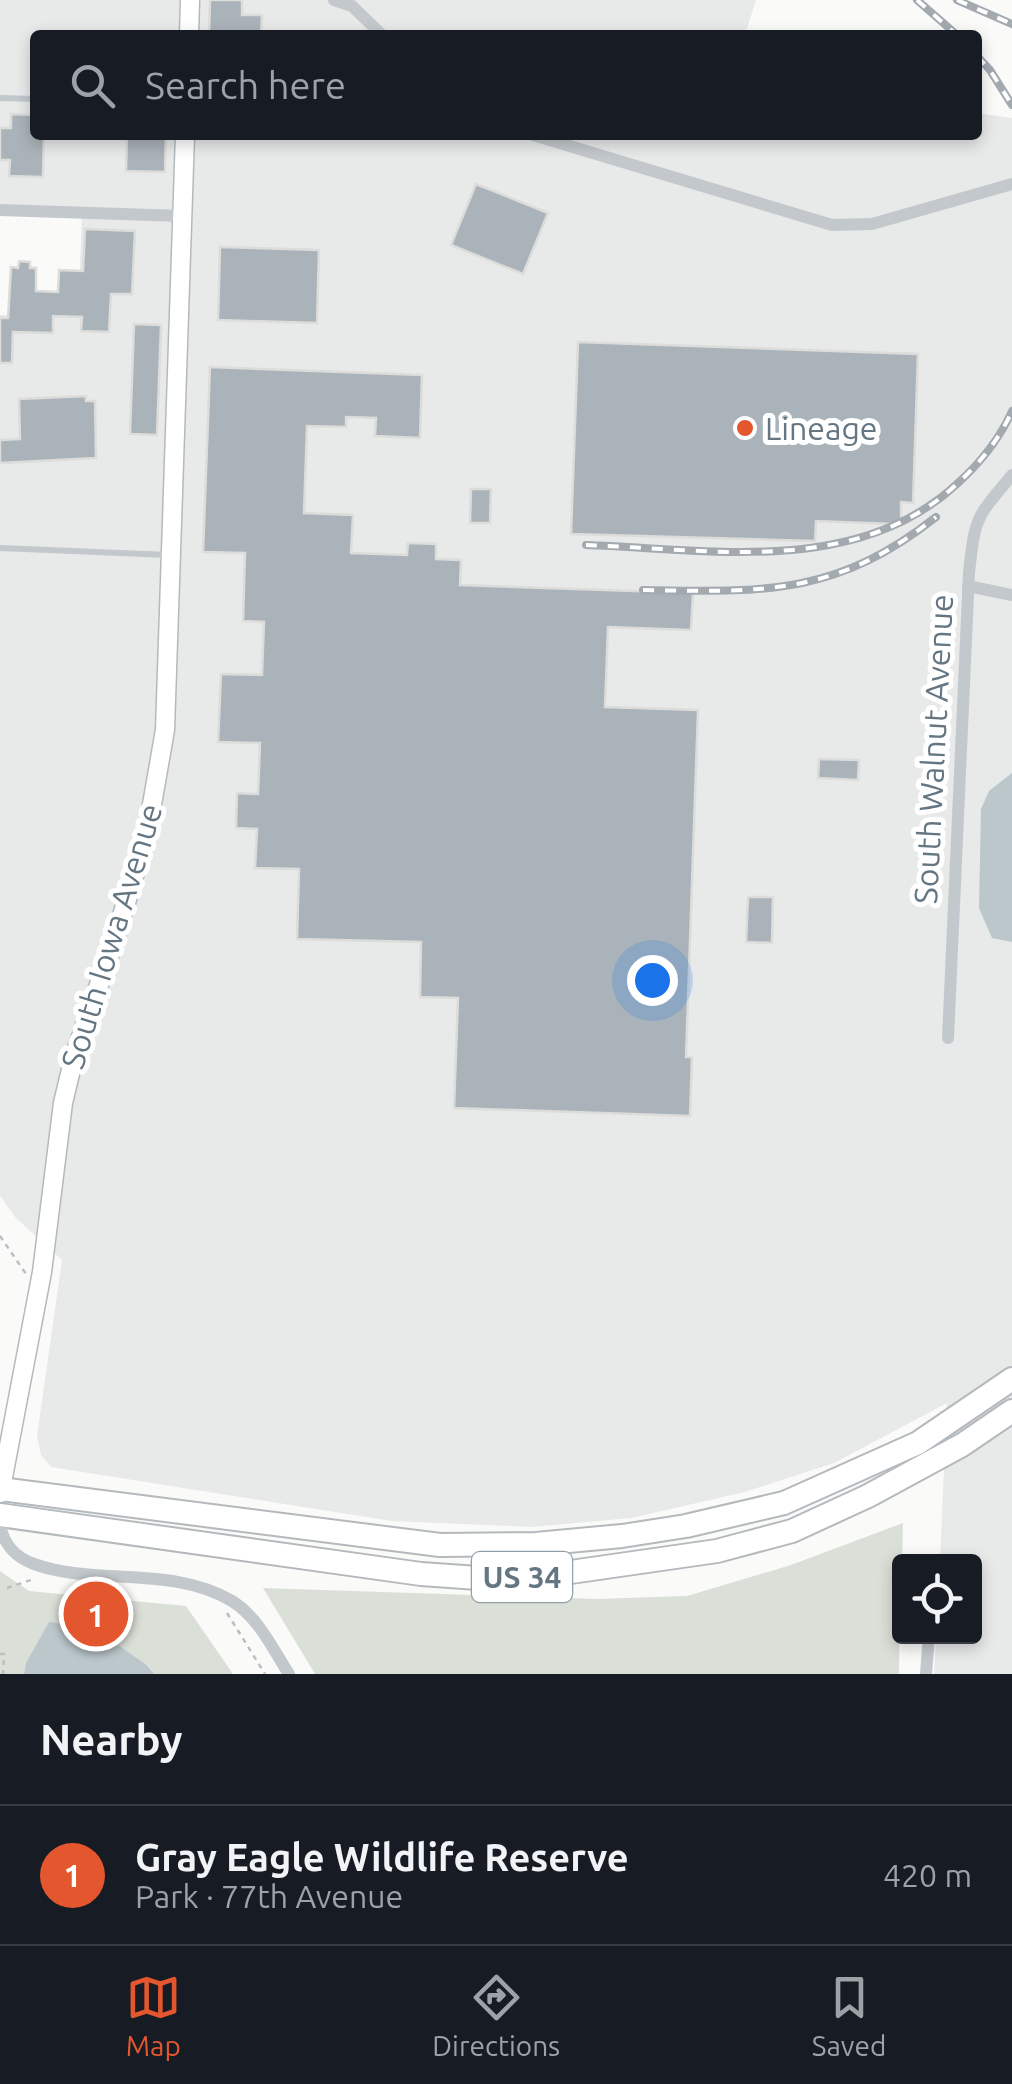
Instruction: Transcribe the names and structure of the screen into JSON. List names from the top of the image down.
{
  "streets": {
    "highway": ["US 34"],
    "main road": ["South Iowa Avenue"],
    "street": ["South Walnut Avenue"]
  },
  "crossings": [
    ["South Iowa Avenue", "US 34"]
  ],
  "places": ["Lineage"],
  "page": {
    "search": "Search here",
    "pins": "1",
    "heading": "Nearby",
    "list": [
      {
        "mark": "1",
        "name": "Gray Eagle Wildlife Reserve",
        "note": "Park · 77th Avenue",
        "value": "420 m"
      }
    ],
    "nav": ["Map", "Directions", "Saved"]
  }
}
